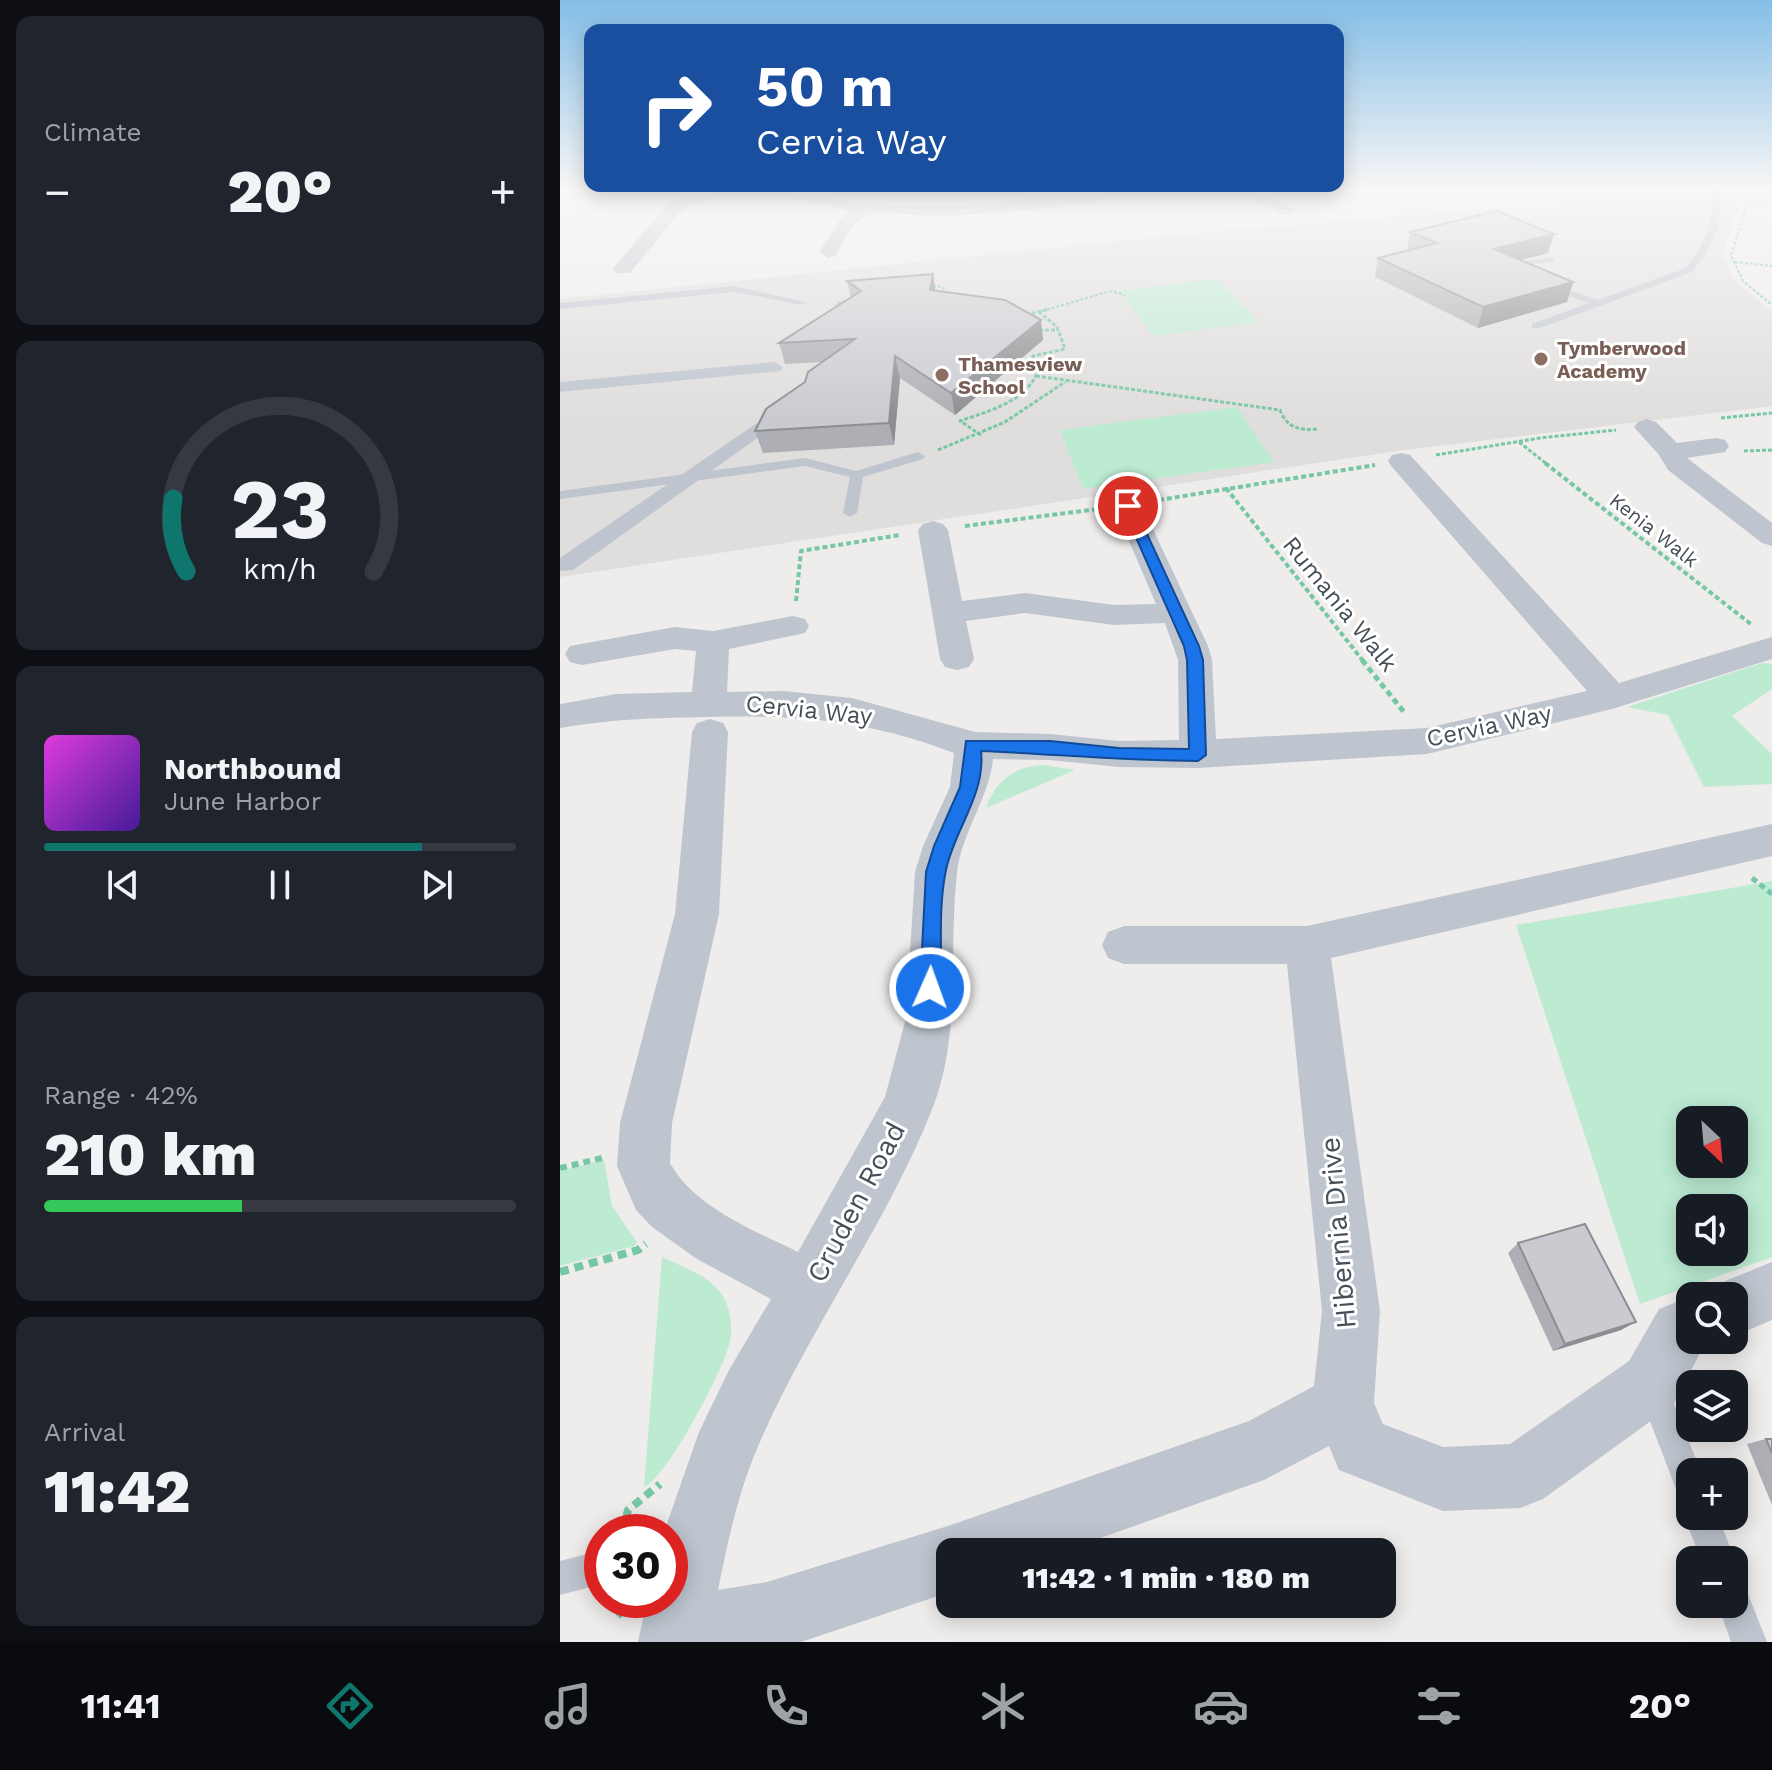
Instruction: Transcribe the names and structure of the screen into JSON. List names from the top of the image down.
{
  "streets": {
    "street": ["Cervia Way", "Cruden Road", "Hibernia Drive"],
    "path": ["Kenia Walk", "Rumania Walk"]
  },
  "crossings": [
    ["Kenia Walk", "Cervia Way"],
    ["Rumania Walk", "Cervia Way"],
    ["Cervia Way", "Cruden Road"]
  ],
  "places": ["Tymberwood Academy", "Thamesview School"],
  "north": "bottom right",
  "page": {
    "tile": [
      "Climate",
      ["Range · 42%", "210 km"],
      ["Arrival", "11:42"]
    ],
    "turn": ["50 m", "Cervia Way"],
    "heat": ["−", "20°", "+"],
    "song": ["Northbound", "June Harbor"],
    "map_buttons": ["+", "−"],
    "limit": "30",
    "trip": "11:42 · 1 min · 180 m",
    "tabs": ["11:41", "20°"],
    "gauge": ["23", "km/h"]
  }
}
